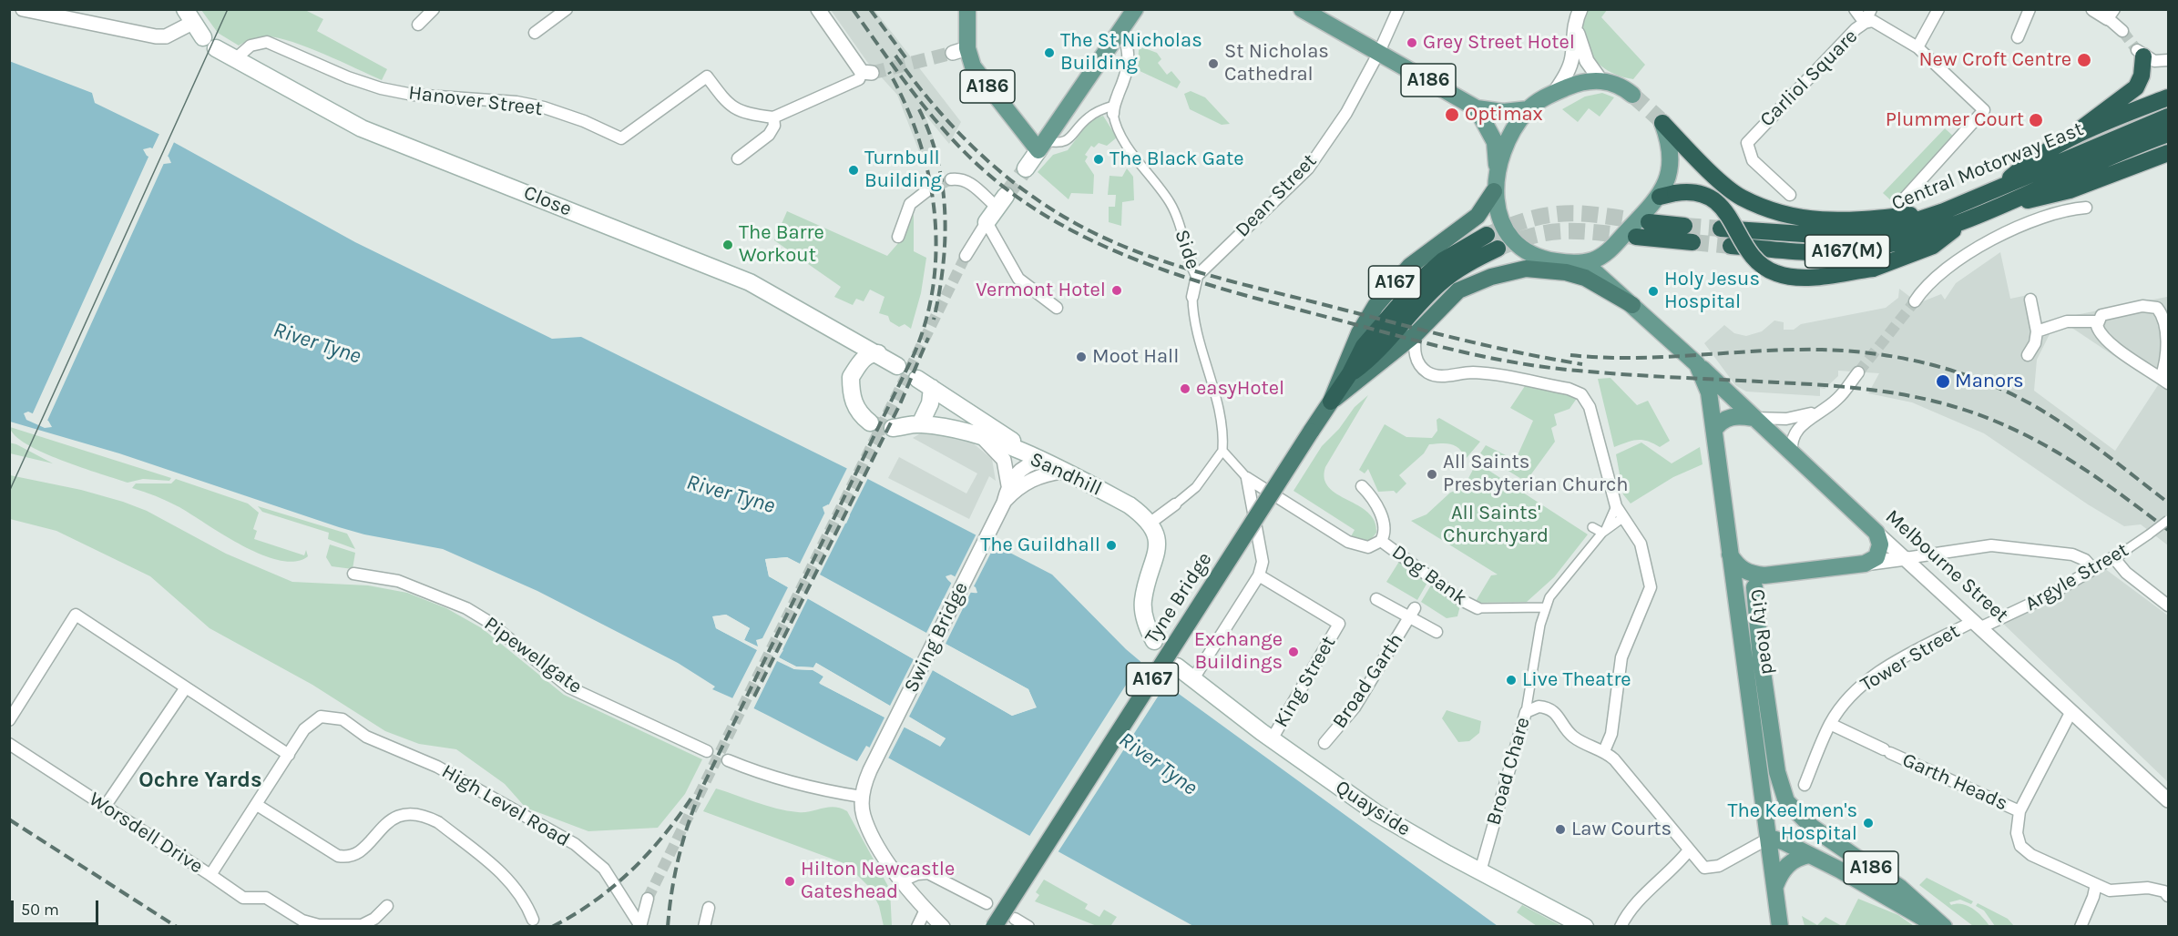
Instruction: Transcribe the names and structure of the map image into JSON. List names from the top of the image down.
{
  "streets": {
    "highway": [
      "Central Motorway East",
      "A167(M)",
      "A167",
      "Tyne Bridge"
    ],
    "main road": [
      "A186",
      "Close",
      "Sandhill",
      "Melbourne Street",
      "City Road",
      "Quayside"
    ],
    "street": [
      "Carliol Square",
      "Hanover Street",
      "Dean Street",
      "Side",
      "Dog Bank",
      "Argyle Street",
      "Swing Bridge",
      "Pipewellgate",
      "Tower Street",
      "Broad Garth",
      "King Street",
      "Broad Chare",
      "Garth Heads",
      "High Level Road",
      "Worsdell Drive"
    ]
  },
  "crossings": [
    ["A186", "Dean Street"],
    ["A186", "City Road"],
    ["Hanover Street", "Close"],
    ["Central Motorway East", "A167(M)"],
    ["Dean Street", "Side"],
    ["A167", "Tyne Bridge"],
    ["A167", "City Road"],
    ["Melbourne Street", "Argyle Street"],
    ["Melbourne Street", "City Road"],
    ["Melbourne Street", "Tower Street"],
    ["Dog Bank", "Broad Chare"],
    ["Argyle Street", "Tower Street"],
    ["Tower Street", "Garth Heads"],
    ["King Street", "Quayside"],
    ["Broad Chare", "Quayside"],
    ["High Level Road", "Worsdell Drive"]
  ],
  "districts": ["Ochre Yards"],
  "water": ["River Tyne"],
  "parks": ["All Saints' Churchyard"],
  "places": [
    "Grey Street Hotel",
    "The St Nicholas Building",
    "New Croft Centre",
    "St Nicholas Cathedral",
    "Optimax",
    "Plummer Court",
    "The Black Gate",
    "Turnbull Building",
    "The Barre Workout",
    "Vermont Hotel",
    "Holy Jesus Hospital",
    "Moot Hall",
    "Manors",
    "easyHotel",
    "All Saints Presbyterian Church",
    "The Guildhall",
    "Exchange Buildings",
    "Live Theatre",
    "The Keelmen's Hospital",
    "Law Courts",
    "Hilton Newcastle Gateshead"
  ],
  "scale_bar": "50 m"
}
